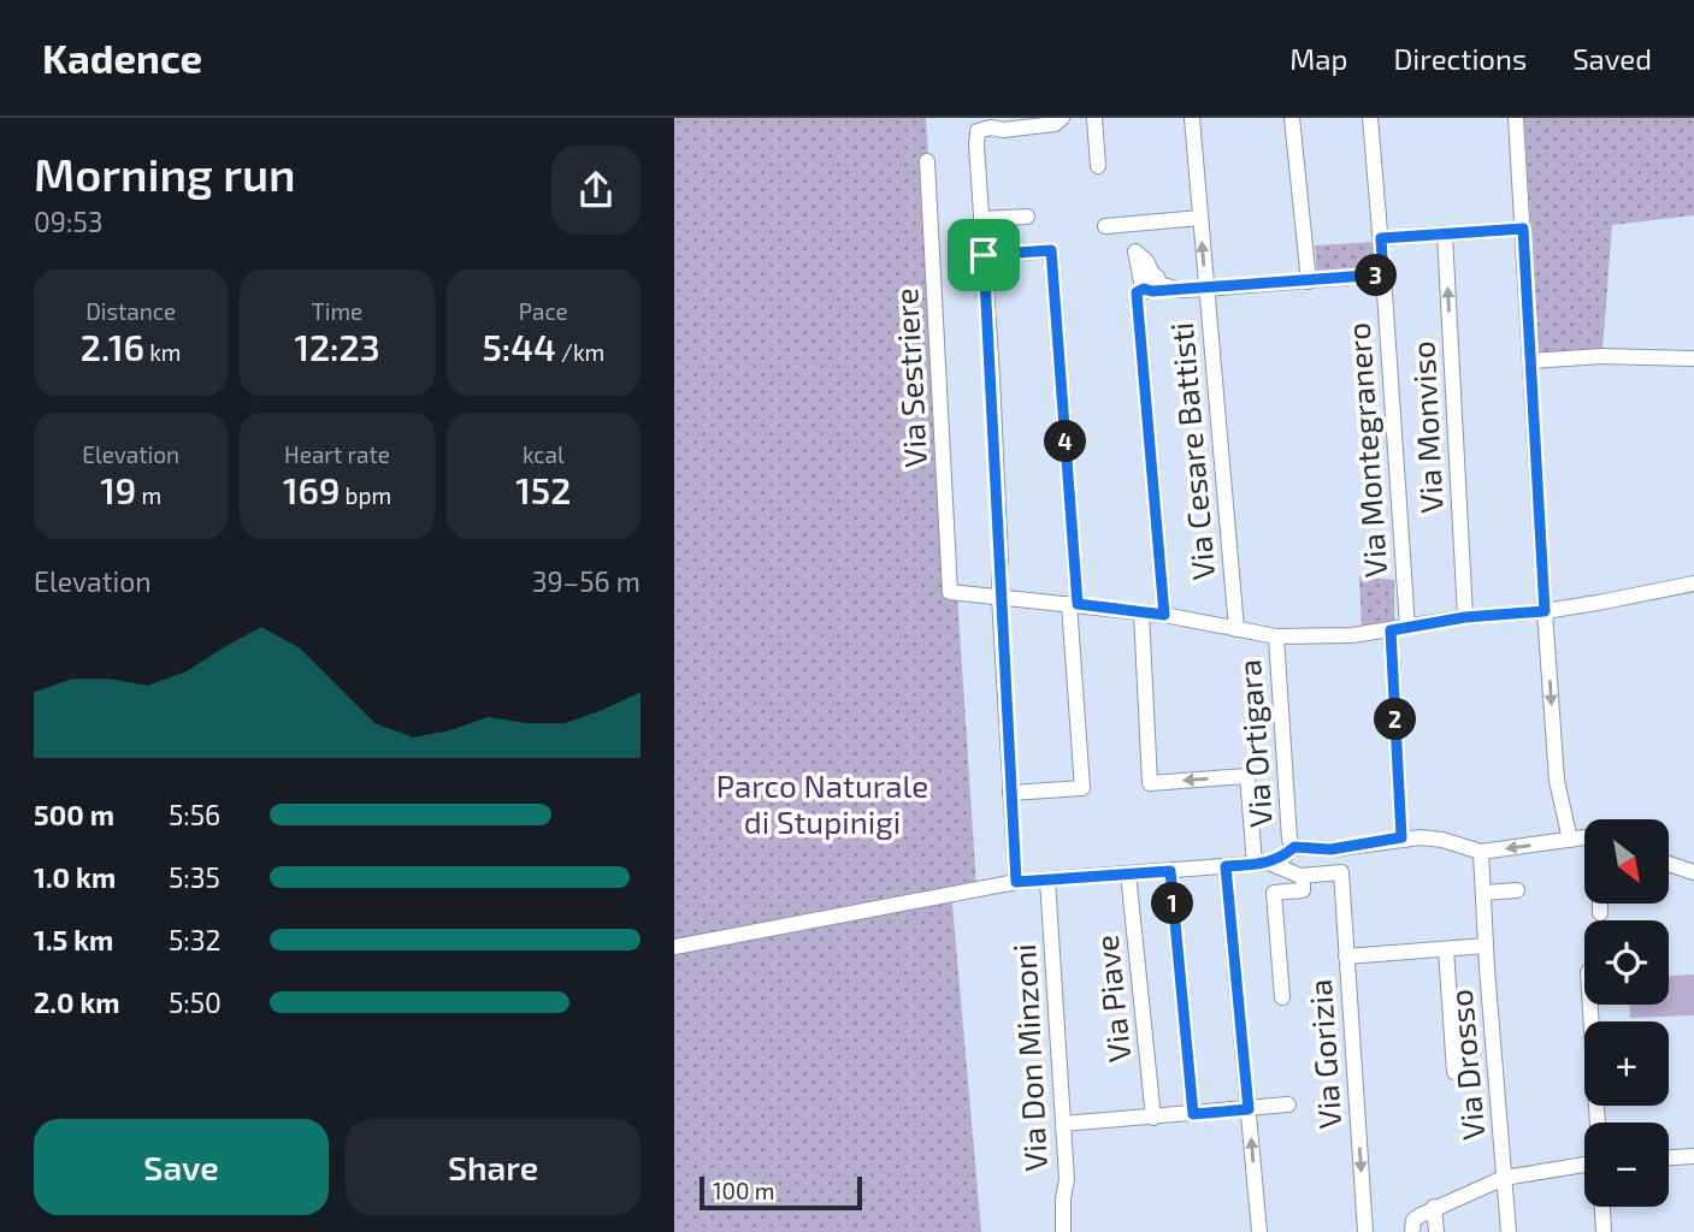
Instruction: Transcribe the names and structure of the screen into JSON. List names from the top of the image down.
{
  "streets": {
    "street": [
      "Via Sestriere",
      "Via Monviso",
      "Via Montegranero",
      "Via Cesare Battisti",
      "Via Ortigara",
      "Via Piave",
      "Via Gorizia",
      "Via Don Minzoni",
      "Via Drosso"
    ]
  },
  "crossings": [
    ["Via Ortigara", "Via Gorizia"]
  ],
  "parks": ["Parco Naturale di Stupinigi"],
  "scale_bar": "100 m",
  "north": "bottom right",
  "page": {
    "header": "Kadence",
    "nav": ["Map", "Directions", "Saved"],
    "heading": ["Morning run", "09:53"],
    "pins": [
      "3",
      "4",
      "2",
      "1"
    ],
    "stats": [
      ["Distance", "2.16 km"],
      ["Time", "12:23"],
      ["Pace", "5:44 /km"],
      ["Elevation", "19 m"],
      ["Heart rate", "169 bpm"],
      ["kcal", "152"]
    ],
    "chart": ["Elevation", "39–56 m"],
    "list": [
      {
        "name": "500 m",
        "note": "5:56"
      },
      {
        "name": "1.0 km",
        "note": "5:35"
      },
      {
        "name": "1.5 km",
        "note": "5:32"
      },
      {
        "name": "2.0 km",
        "note": "5:50"
      }
    ],
    "map_buttons": ["+", "−"],
    "buttons": ["Save", "Share"],
    "scale": "100 m"
  }
}
